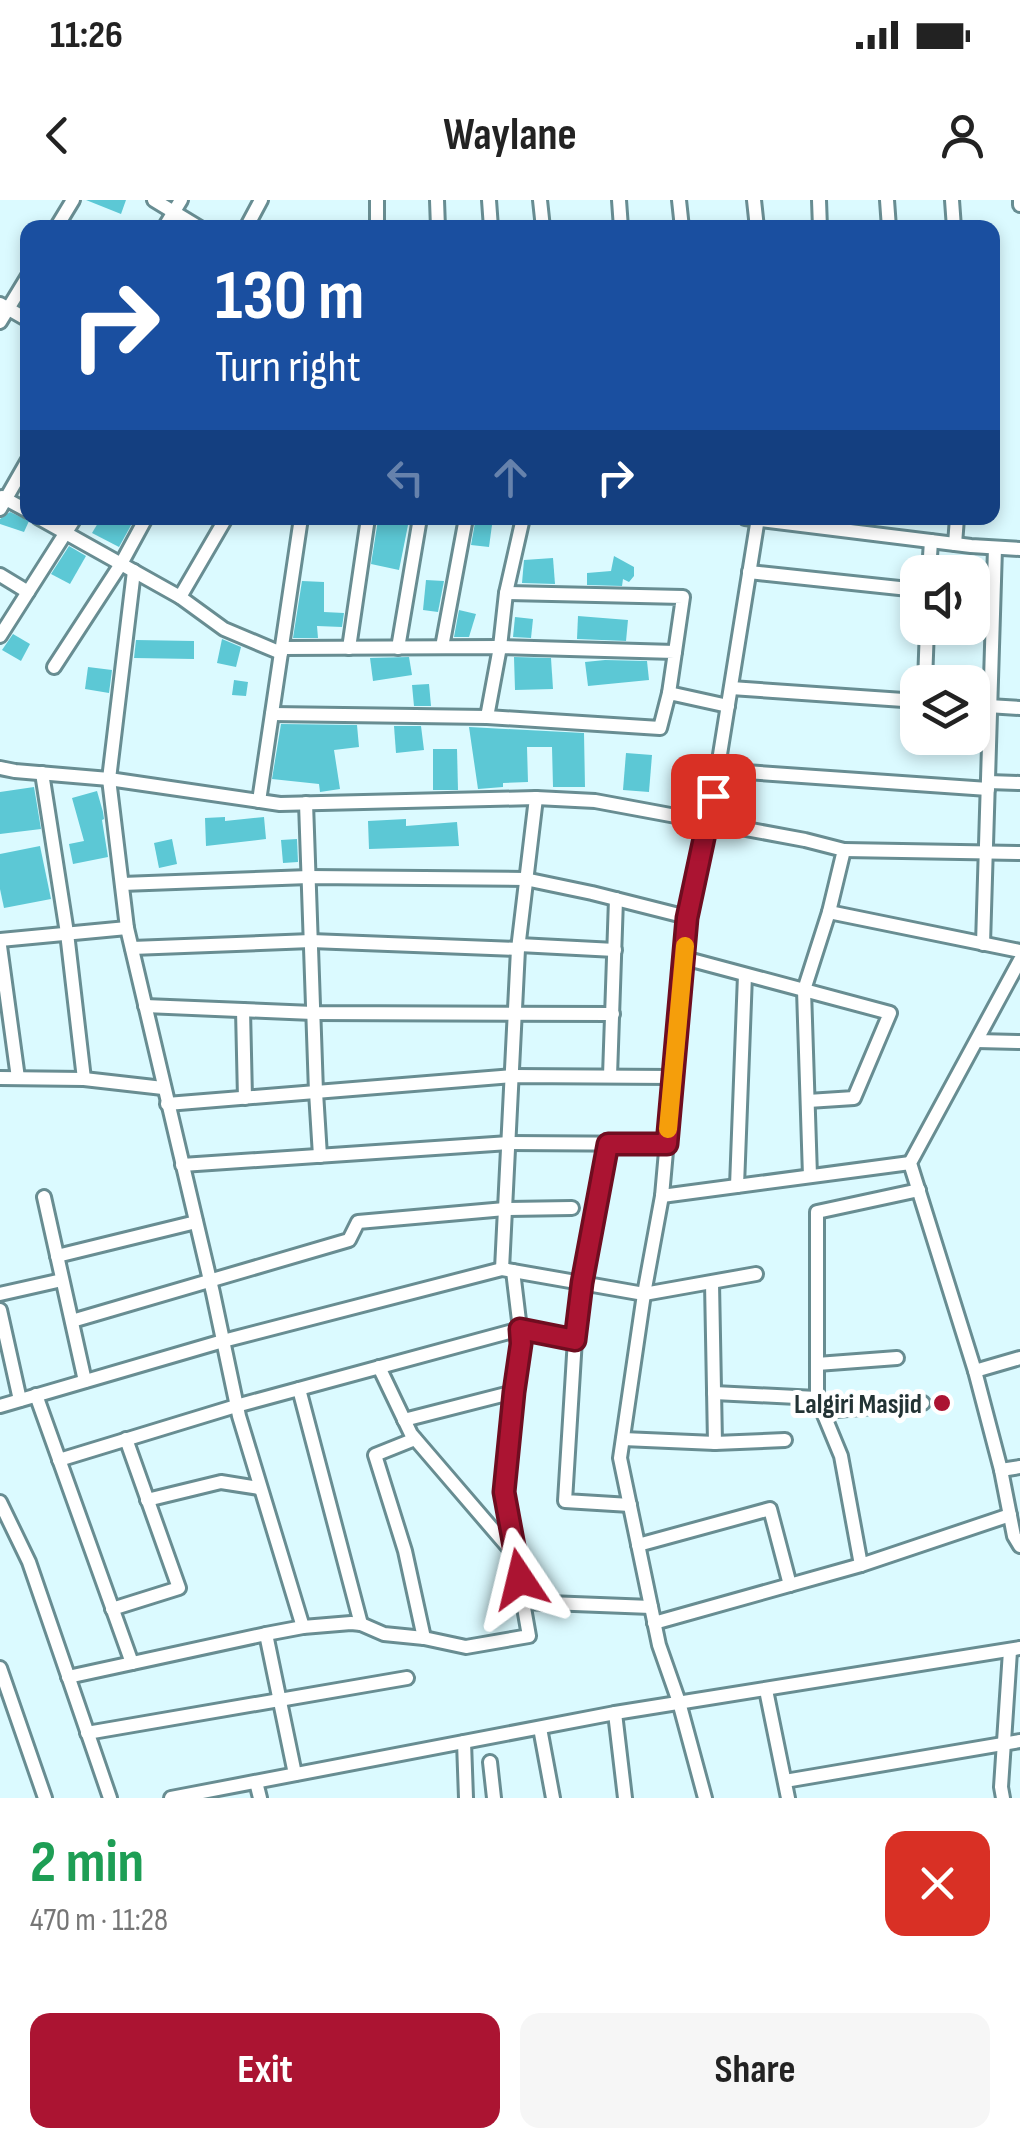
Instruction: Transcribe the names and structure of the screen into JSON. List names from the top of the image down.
{
  "places": ["Lalgiri Masjid"],
  "page": {
    "status": "11:26",
    "header": "Waylane",
    "turn": ["130 m", "Turn right"],
    "heading": ["2 min", "470 m · 11:28"],
    "buttons": ["Exit", "Share"]
  }
}
